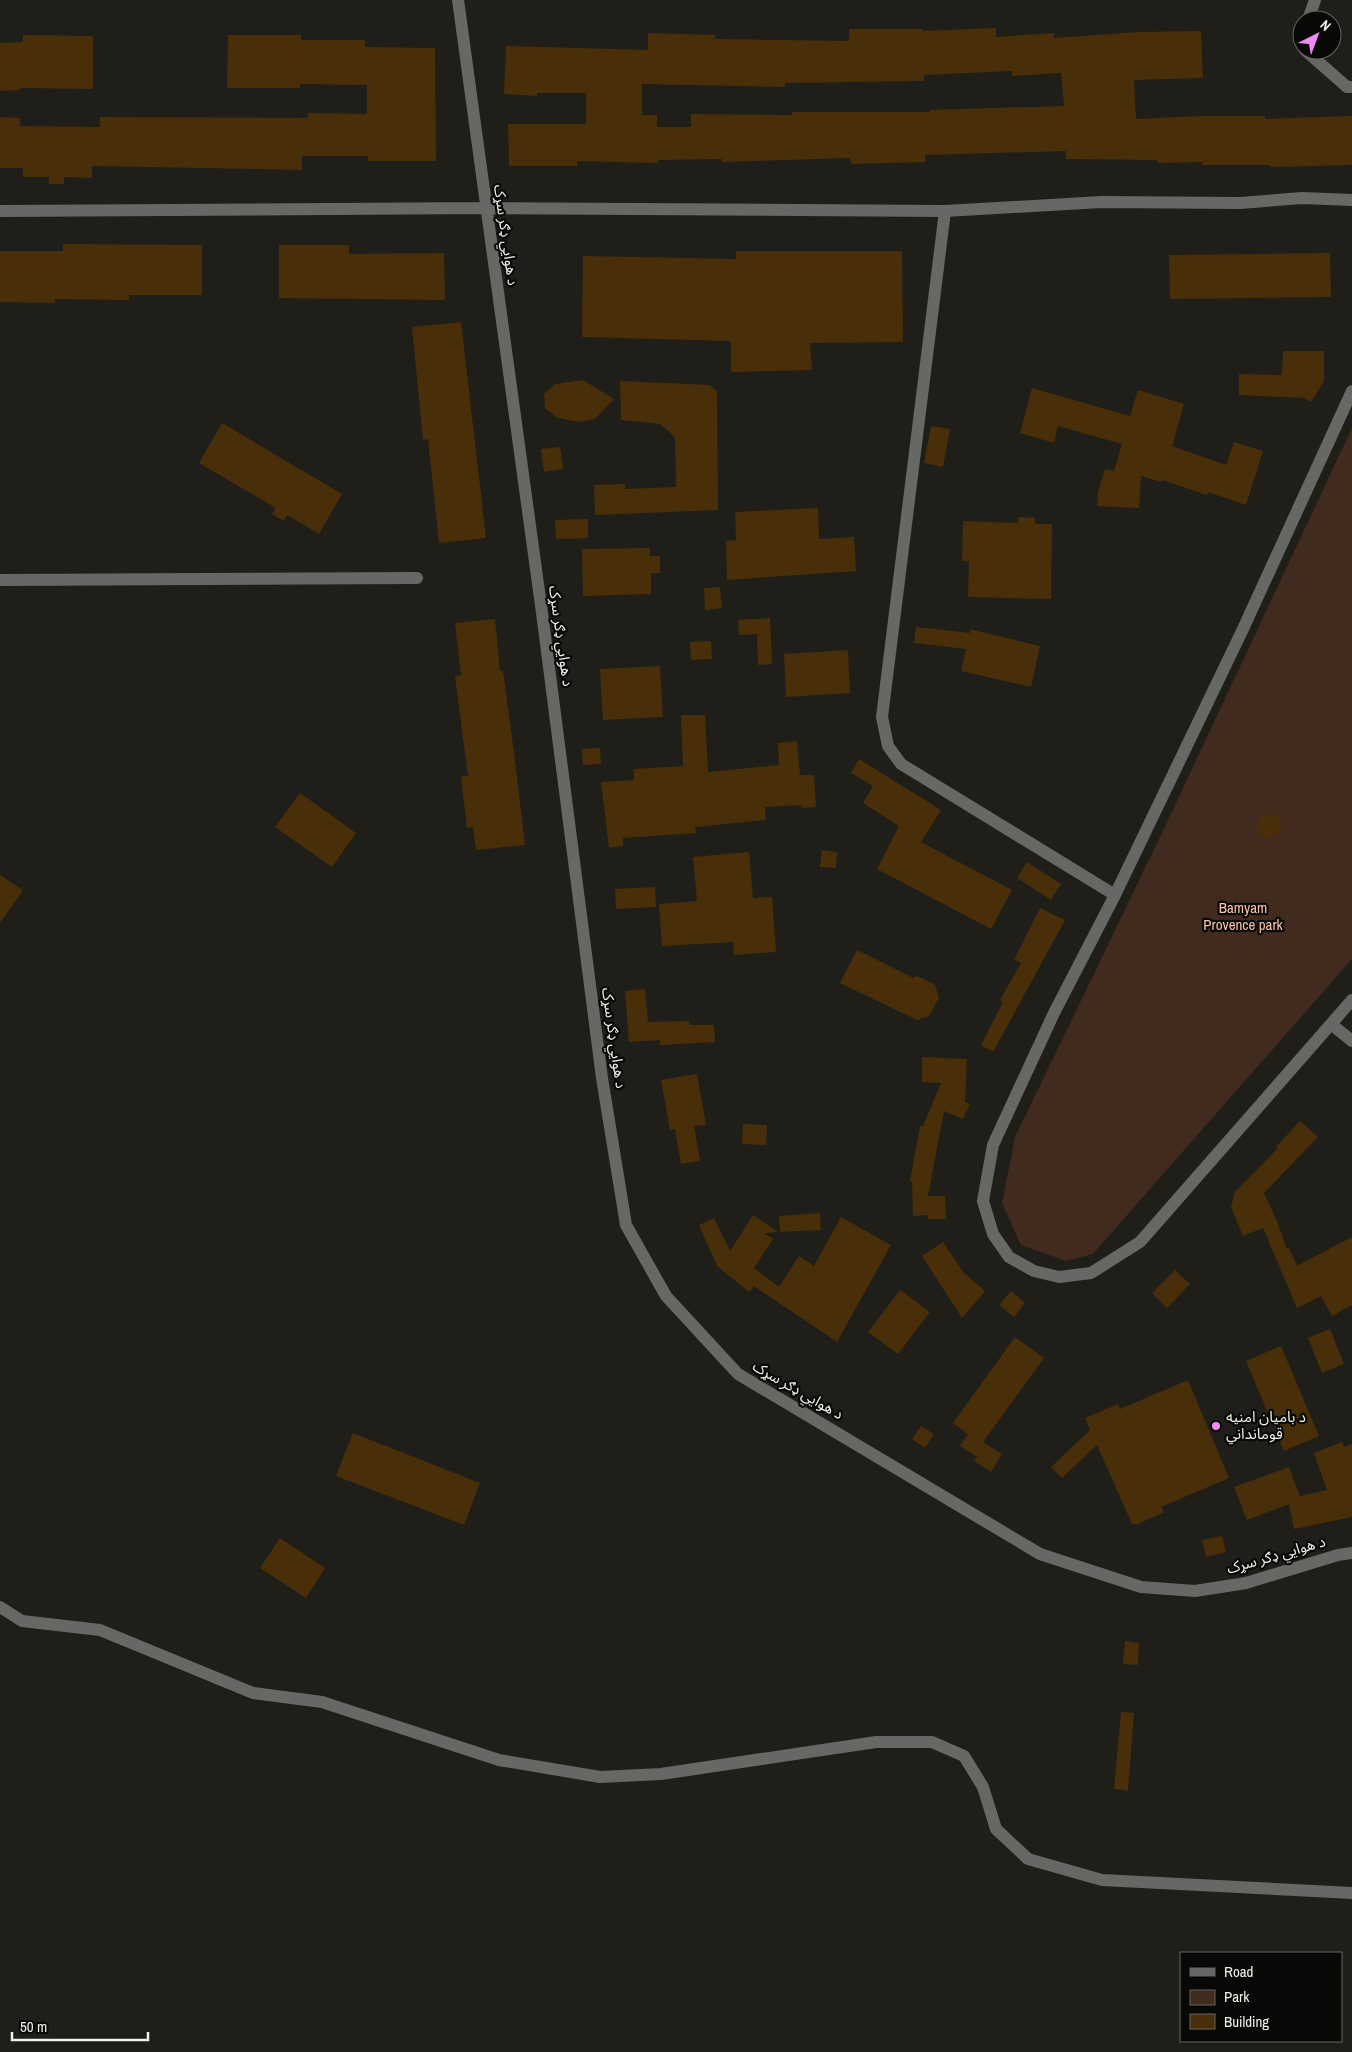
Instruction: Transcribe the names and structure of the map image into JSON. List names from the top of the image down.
{
  "streets": {
    "street": ["د هوايي ډګر سړک"]
  },
  "parks": ["Bamyam Provence park"],
  "places": ["د بامیان امنیه قومانداني"],
  "legend": ["Road", "Park", "Building"],
  "scale_bar": "50 m",
  "north": "top right"
}
